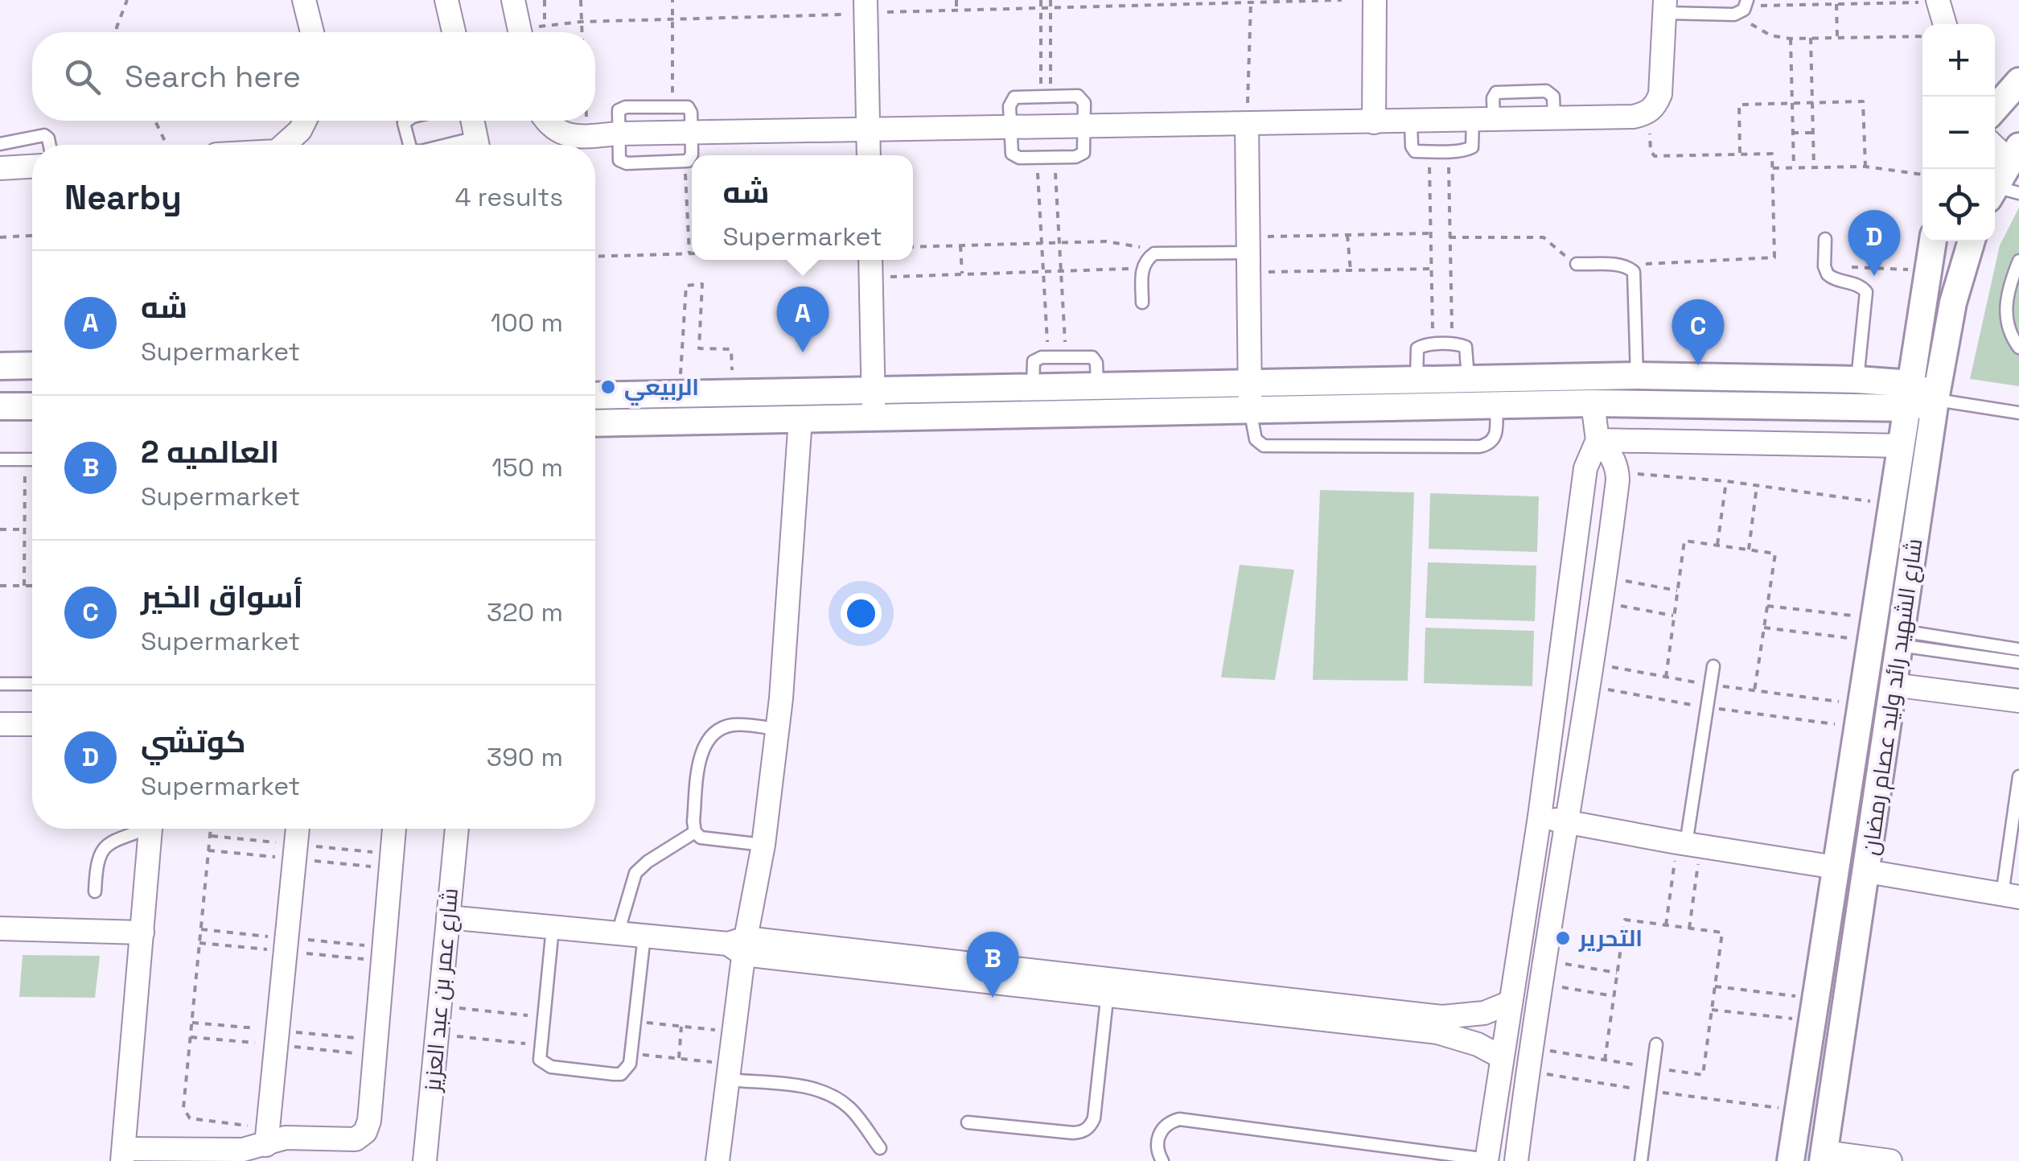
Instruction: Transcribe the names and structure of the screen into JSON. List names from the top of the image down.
{
  "streets": {
    "street": ["شارع الشهيد رائد وليد عصام رمضان", "شارع عمر بن عبد العزيز"]
  },
  "places": ["الربيعي", "التحرير"],
  "page": {
    "map_buttons": ["+", "−"],
    "search": "Search here",
    "heading": ["Nearby", "4 results"],
    "popup": ["شه", "Supermarket"],
    "pins": [
      "D",
      "A",
      "C",
      "B"
    ],
    "list": [
      {
        "mark": "A",
        "name": "شه",
        "note": "Supermarket",
        "value": "100 m"
      },
      {
        "mark": "B",
        "name": "العالميه 2",
        "note": "Supermarket",
        "value": "150 m"
      },
      {
        "mark": "C",
        "name": "أسواق الخير",
        "note": "Supermarket",
        "value": "320 m"
      },
      {
        "mark": "D",
        "name": "كوتشي",
        "note": "Supermarket",
        "value": "390 m"
      }
    ]
  }
}
